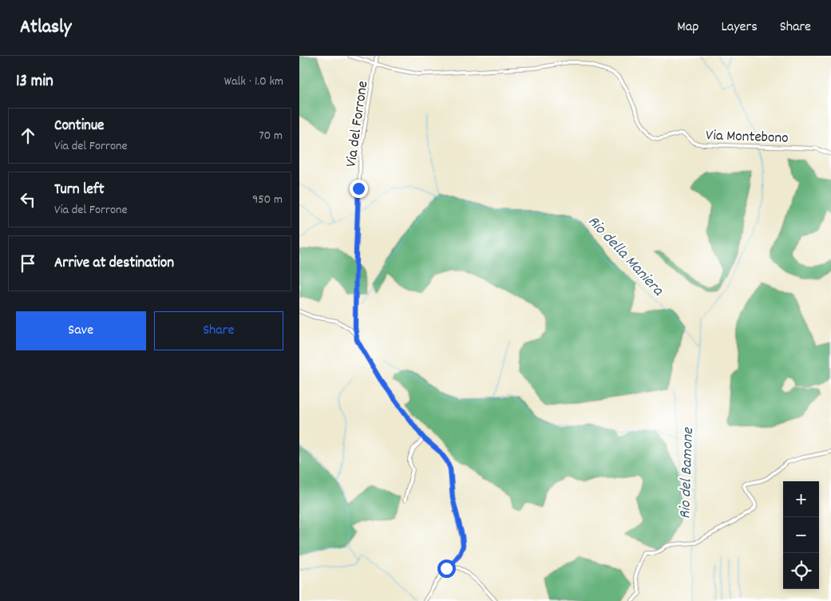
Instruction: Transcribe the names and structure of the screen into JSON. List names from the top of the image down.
{
  "streets": {
    "street": ["Via del Forrone", "Via Montebono"]
  },
  "crossings": [
    ["Via del Forrone", "Via Montebono"]
  ],
  "water": ["Rio della Maniera", "Rio del Bamone"],
  "page": {
    "header": "Atlasly",
    "nav": ["Map", "Layers", "Share"],
    "heading": ["13 min", "Walk · 1.0 km"],
    "list": [
      ["Continue", "Via del Forrone", "70 m"],
      ["Turn left", "Via del Forrone", "950 m"],
      "Arrive at destination"
    ],
    "buttons": ["Save", "Share"],
    "map_buttons": ["+", "−"]
  }
}
